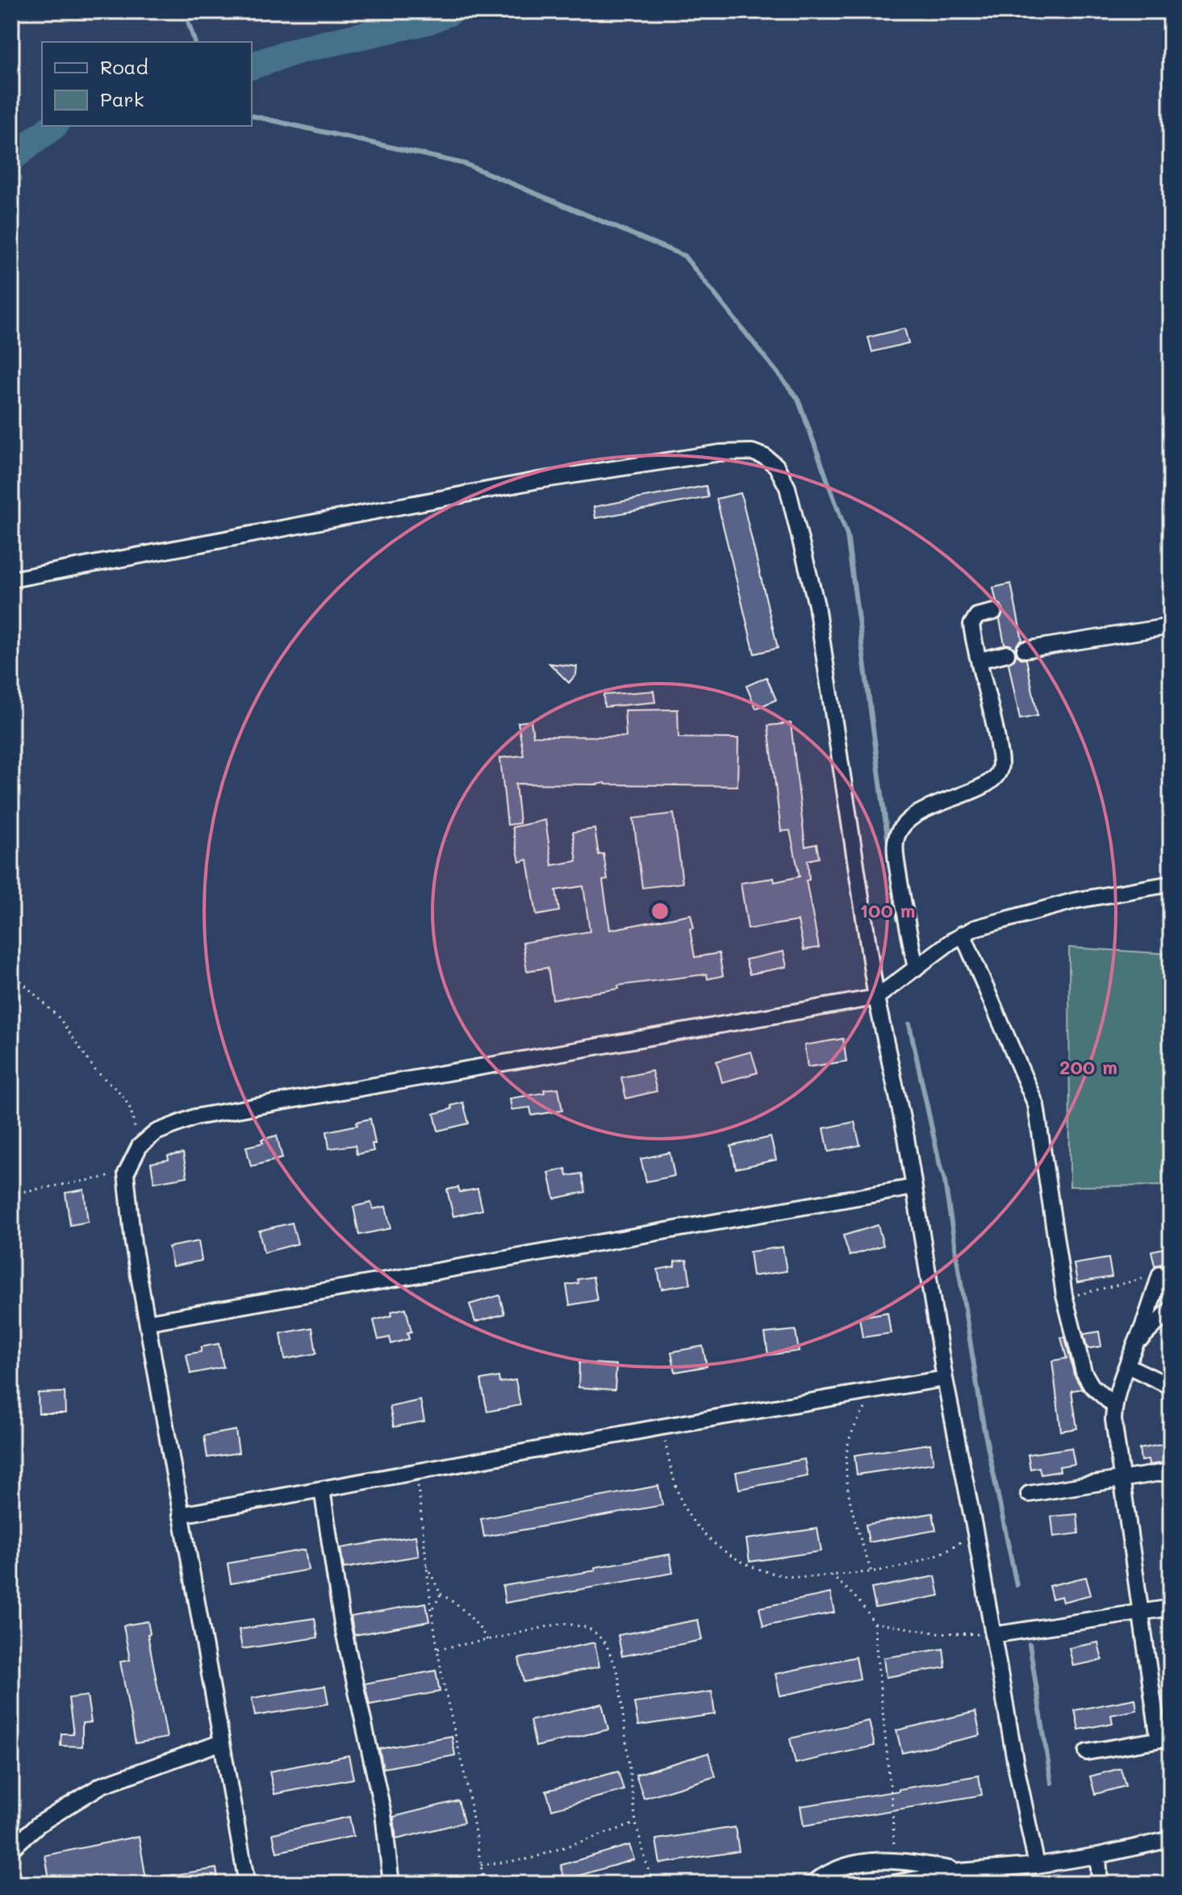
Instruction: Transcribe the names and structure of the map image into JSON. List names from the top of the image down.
{
  "legend": ["Road", "Park"],
  "rings": ["100 m", "200 m"]
}
